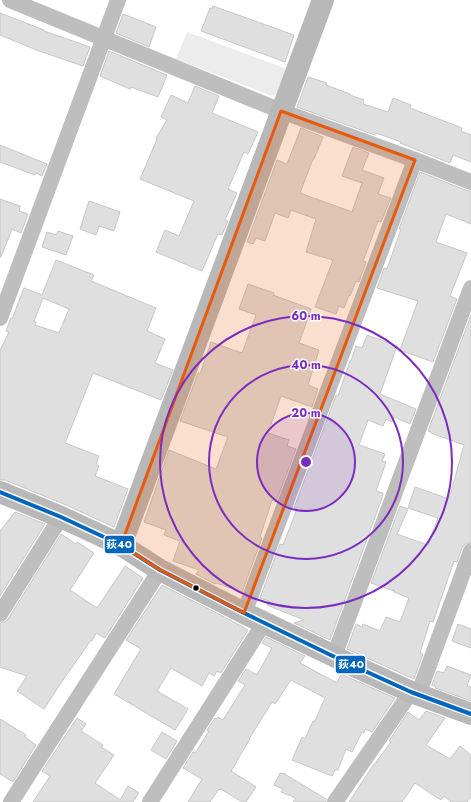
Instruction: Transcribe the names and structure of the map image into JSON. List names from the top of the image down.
{
  "lines": ["transit line 荻40"],
  "rings": ["60 m", "40 m", "20 m"]
}
